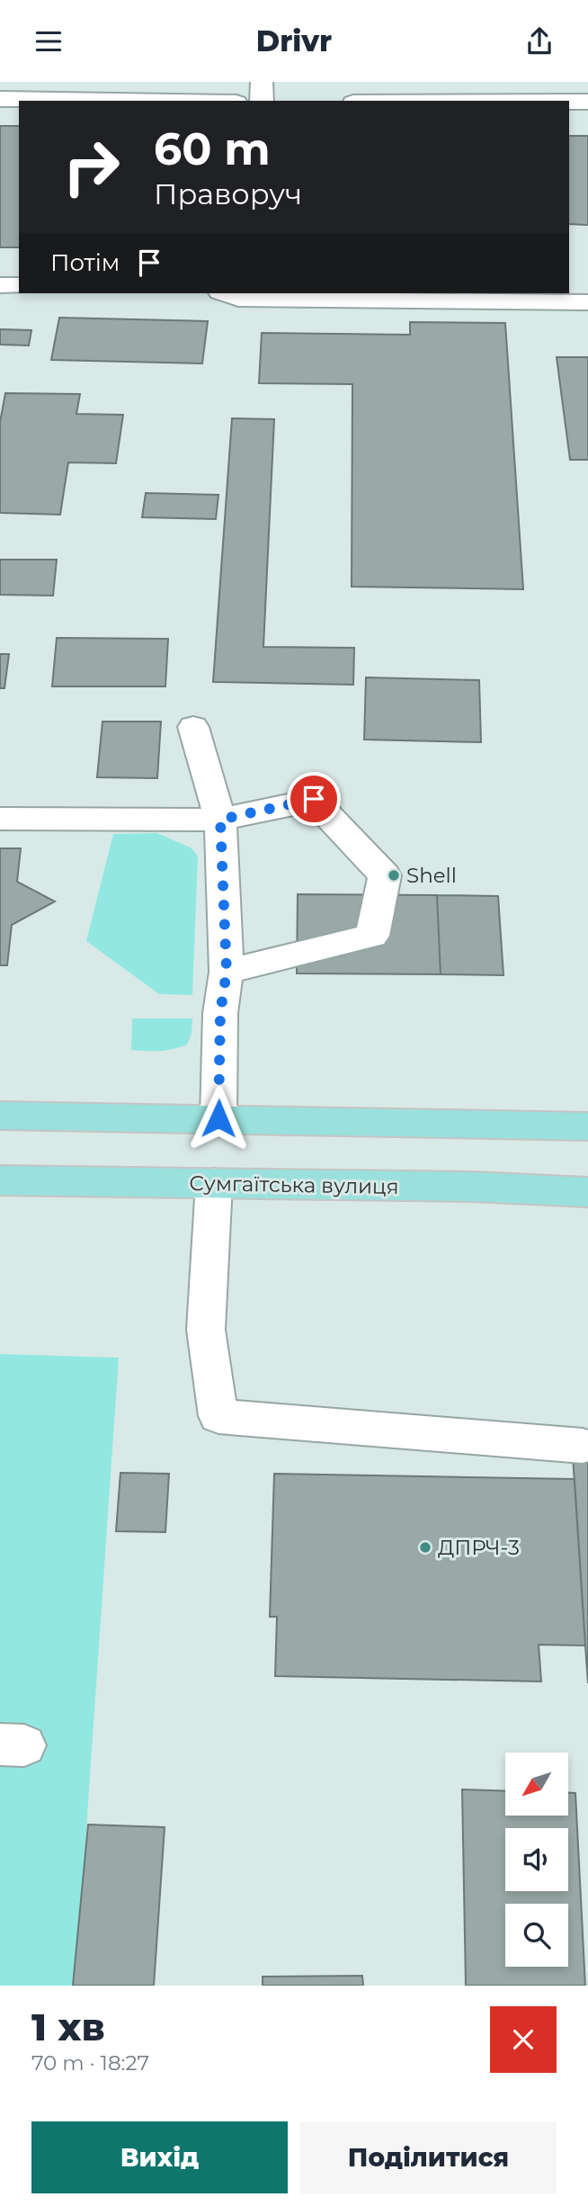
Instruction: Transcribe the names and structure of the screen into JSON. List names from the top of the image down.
{
  "streets": {
    "main road": ["Сумгаїтська вулиця"]
  },
  "places": ["Shell", "ДПРЧ-3"],
  "north": "bottom left",
  "page": {
    "header": "Drivr",
    "turn": ["60 m", "Праворуч"],
    "then": "Потім",
    "heading": ["1 хв", "70 m · 18:27"],
    "buttons": ["Вихід", "Поділитися"]
  }
}
